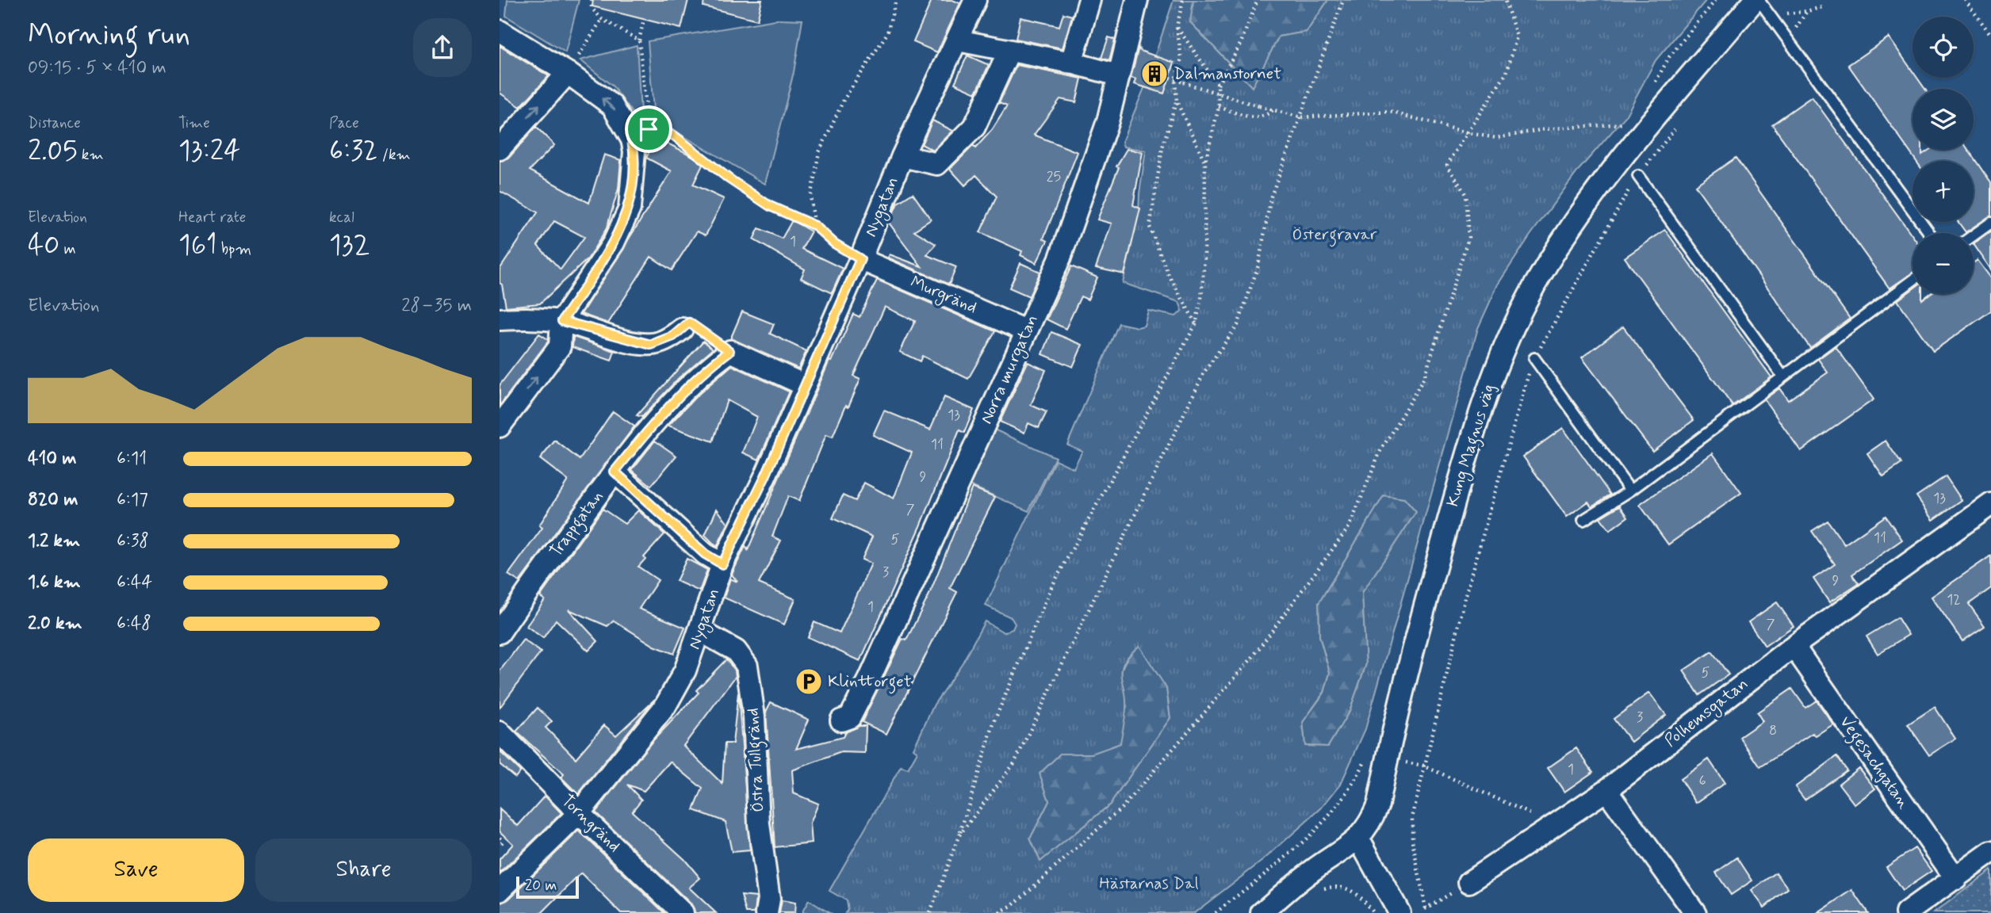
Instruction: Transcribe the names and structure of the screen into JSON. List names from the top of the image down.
{
  "streets": {
    "street": [
      "Nygatan",
      "Murgränd",
      "Norra murgatan",
      "Kung Magnus väg",
      "Trappgatan",
      "Polhemsgatan",
      "Östra Tullgränd",
      "Vegesachgatan",
      "Torngränd"
    ]
  },
  "crossings": [
    ["Nygatan", "Murgränd"],
    ["Nygatan", "Östra Tullgränd"],
    ["Nygatan", "Torngränd"],
    ["Murgränd", "Norra murgatan"],
    ["Polhemsgatan", "Vegesachgatan"]
  ],
  "parks": ["Östergravar", "Hästarnas Dal"],
  "places": {
    "building": ["Dalmanstornet"],
    "parking": ["Klinttorget"]
  },
  "house_numbers": [
    "25",
    "1",
    "13",
    "11",
    "9",
    "13",
    "7",
    "11",
    "5",
    "3",
    "9",
    "12",
    "1",
    "7",
    "5",
    "3",
    "8",
    "1",
    "6"
  ],
  "scale_bar": "20 m",
  "page": {
    "heading": ["Morning run", "09:15 · 5 × 410 m"],
    "map_buttons": ["+", "−"],
    "stats": [
      ["Distance", "2.05 km"],
      ["Time", "13:24"],
      ["Pace", "6:32 /km"],
      ["Elevation", "40 m"],
      ["Heart rate", "161 bpm"],
      ["kcal", "132"]
    ],
    "chart": ["Elevation", "28–35 m"],
    "list": [
      {
        "name": "410 m",
        "note": "6:11"
      },
      {
        "name": "820 m",
        "note": "6:17"
      },
      {
        "name": "1.2 km",
        "note": "6:38"
      },
      {
        "name": "1.6 km",
        "note": "6:44"
      },
      {
        "name": "2.0 km",
        "note": "6:48"
      }
    ],
    "buttons": ["Save", "Share"],
    "scale": "20 m"
  }
}
